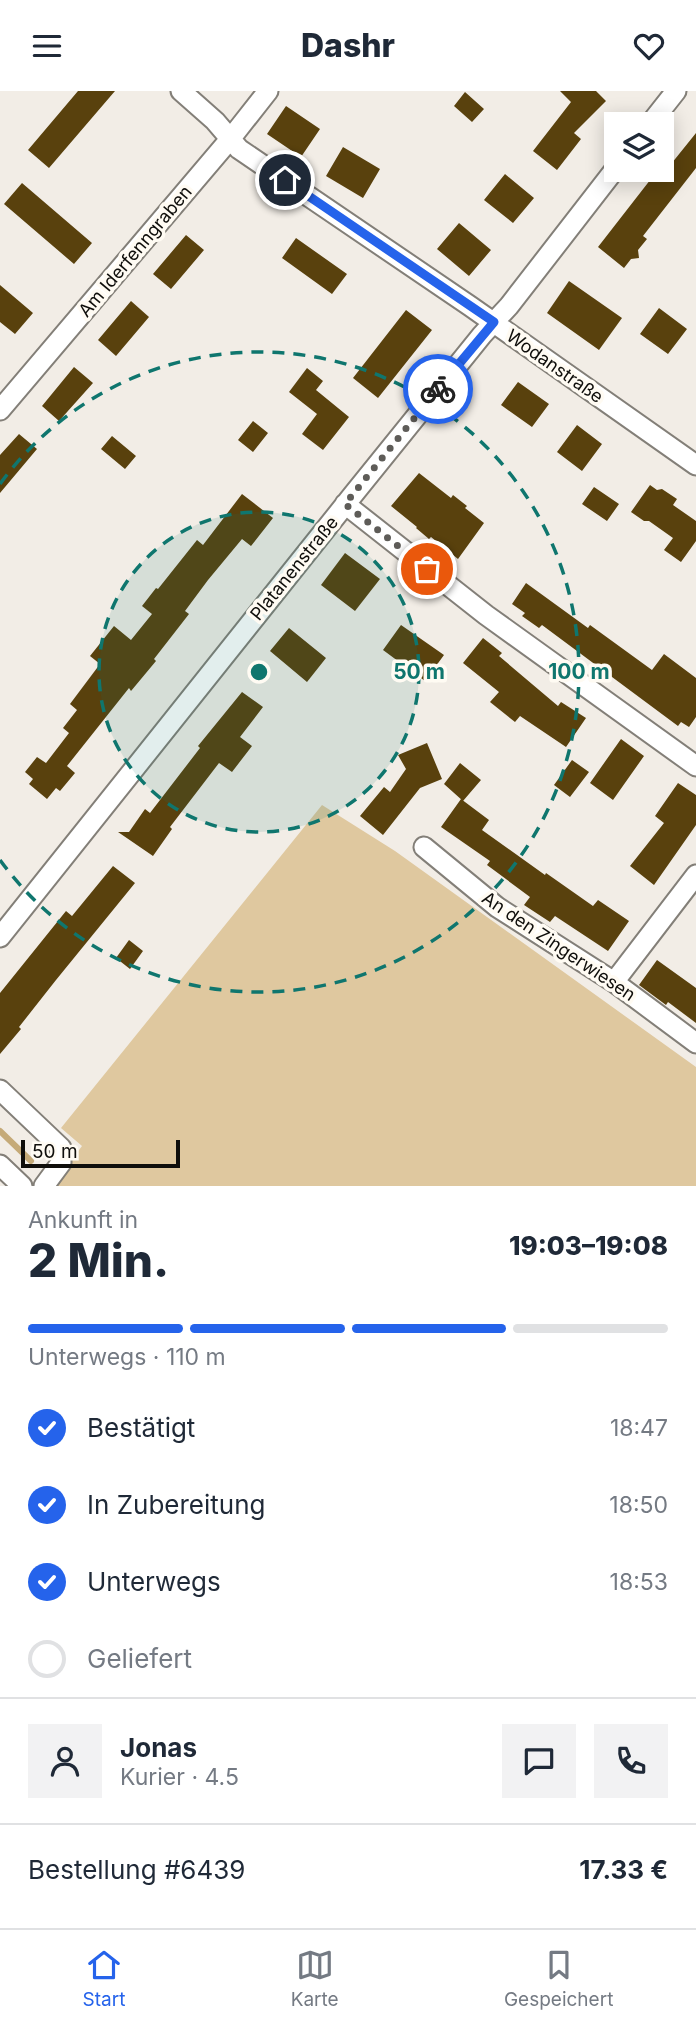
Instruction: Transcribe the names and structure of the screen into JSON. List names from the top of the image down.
{
  "streets": {
    "street": [
      "Am Iderfenngraben",
      "Wodanstraße",
      "Platanenstraße",
      "An den Zingerwiesen"
    ]
  },
  "crossings": [
    ["Am Iderfenngraben", "Wodanstraße"],
    ["Wodanstraße", "Platanenstraße"]
  ],
  "scale_bar": "50 m",
  "page": {
    "header": "Dashr",
    "scale": "50 m",
    "heading": ["2 Min.", "Ankunft in", "19:03–19:08"],
    "panel": [
      "Jonas",
      "Kurier · 4.5",
      "Bestellung #6439",
      "17.33 €"
    ],
    "bar": "Unterwegs · 110 m",
    "list": [
      ["Bestätigt", "18:47"],
      ["In Zubereitung", "18:50"],
      ["Unterwegs", "18:53"],
      "Geliefert"
    ],
    "tabs": ["Start", "Karte", "Gespeichert"]
  },
  "rings": ["50 m", "100 m"]
}
